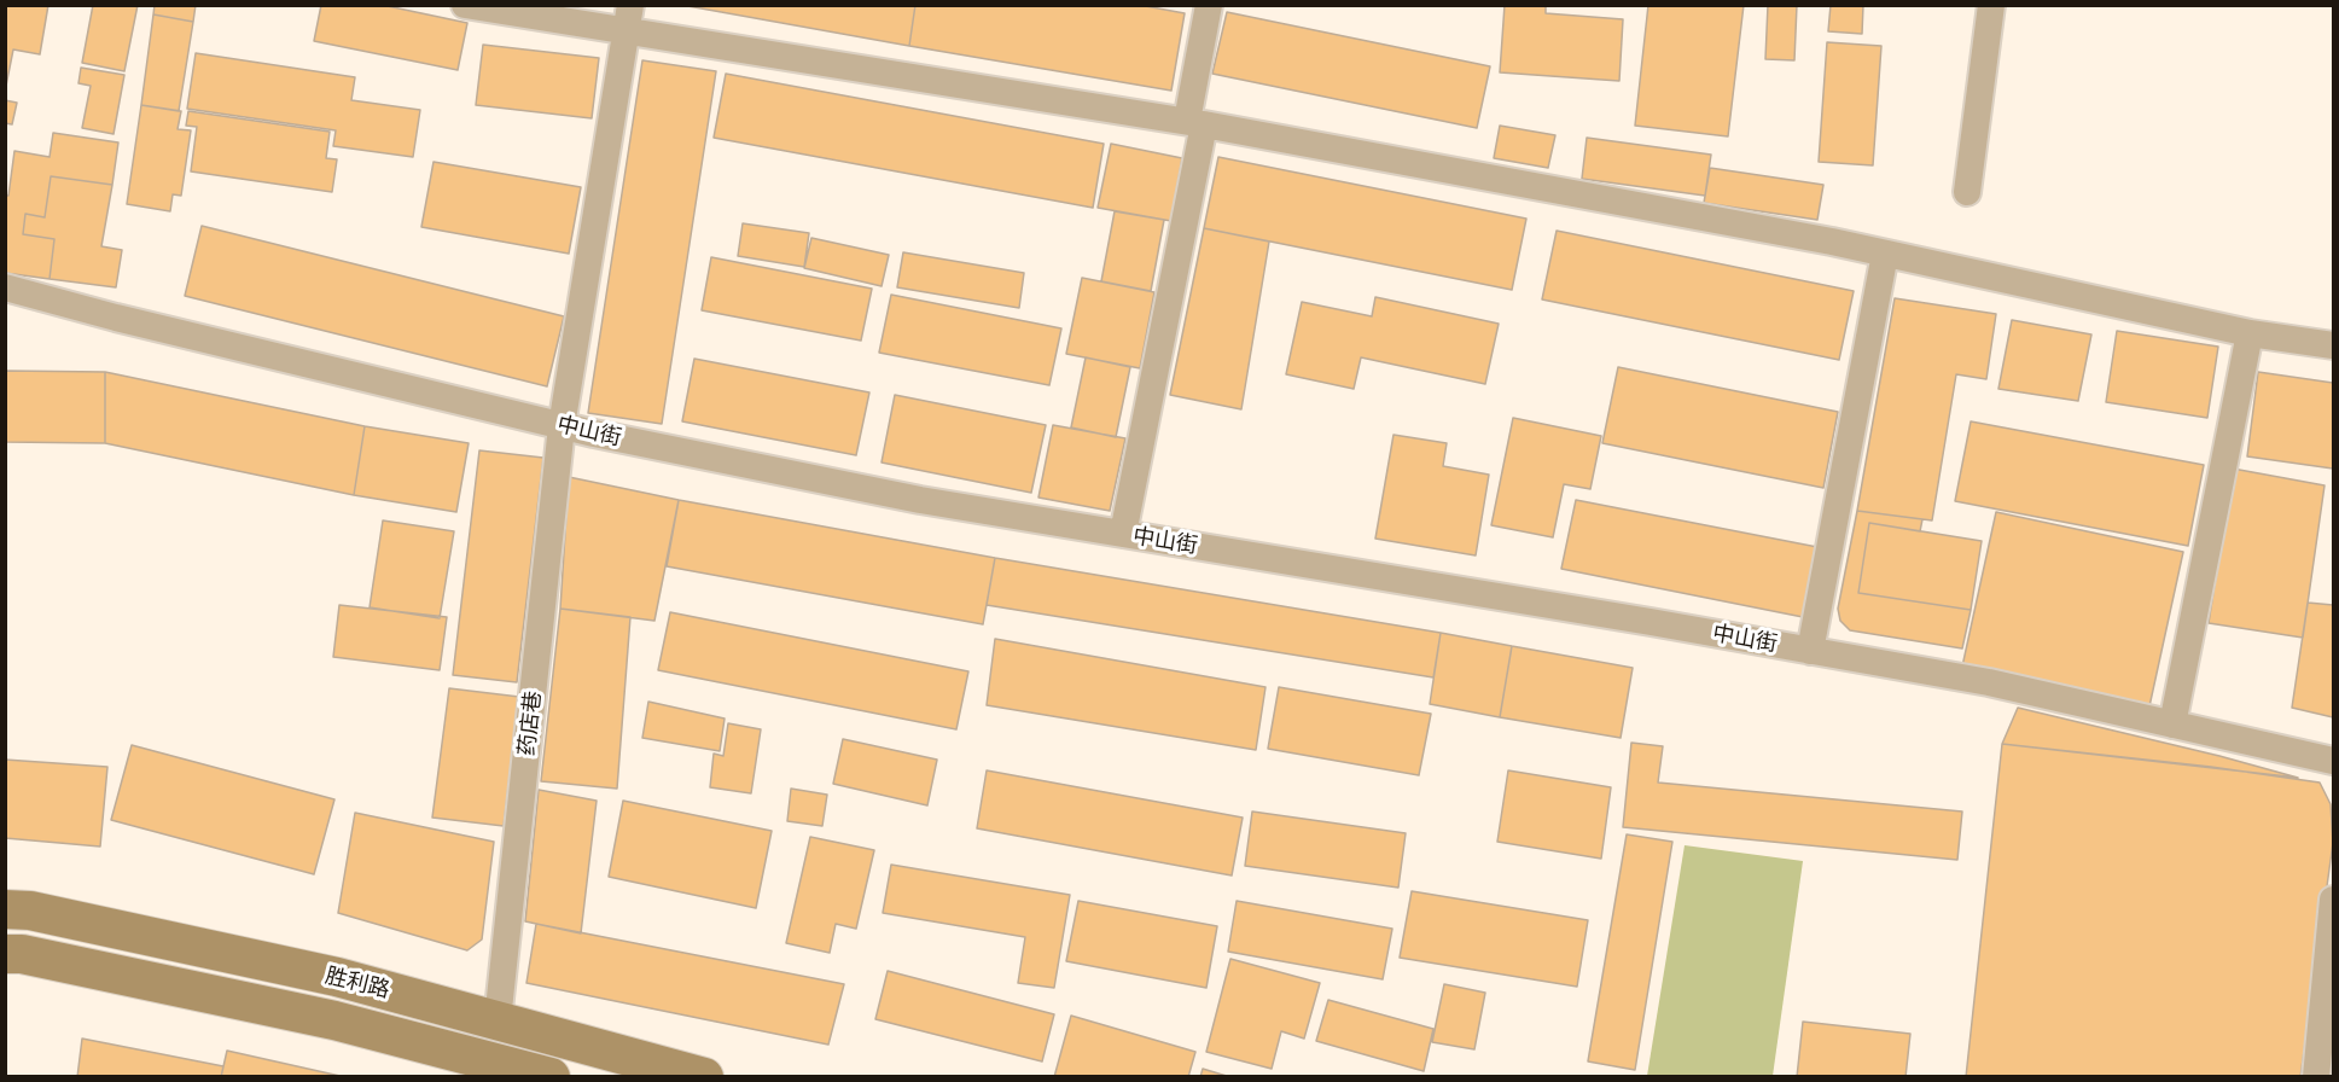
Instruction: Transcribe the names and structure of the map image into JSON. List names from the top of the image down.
{
  "streets": {
    "main road": ["胜利路"],
    "street": ["中山街", "药店巷"]
  },
  "crossings": [
    ["中山街", "药店巷"],
    ["药店巷", "胜利路"]
  ]
}
